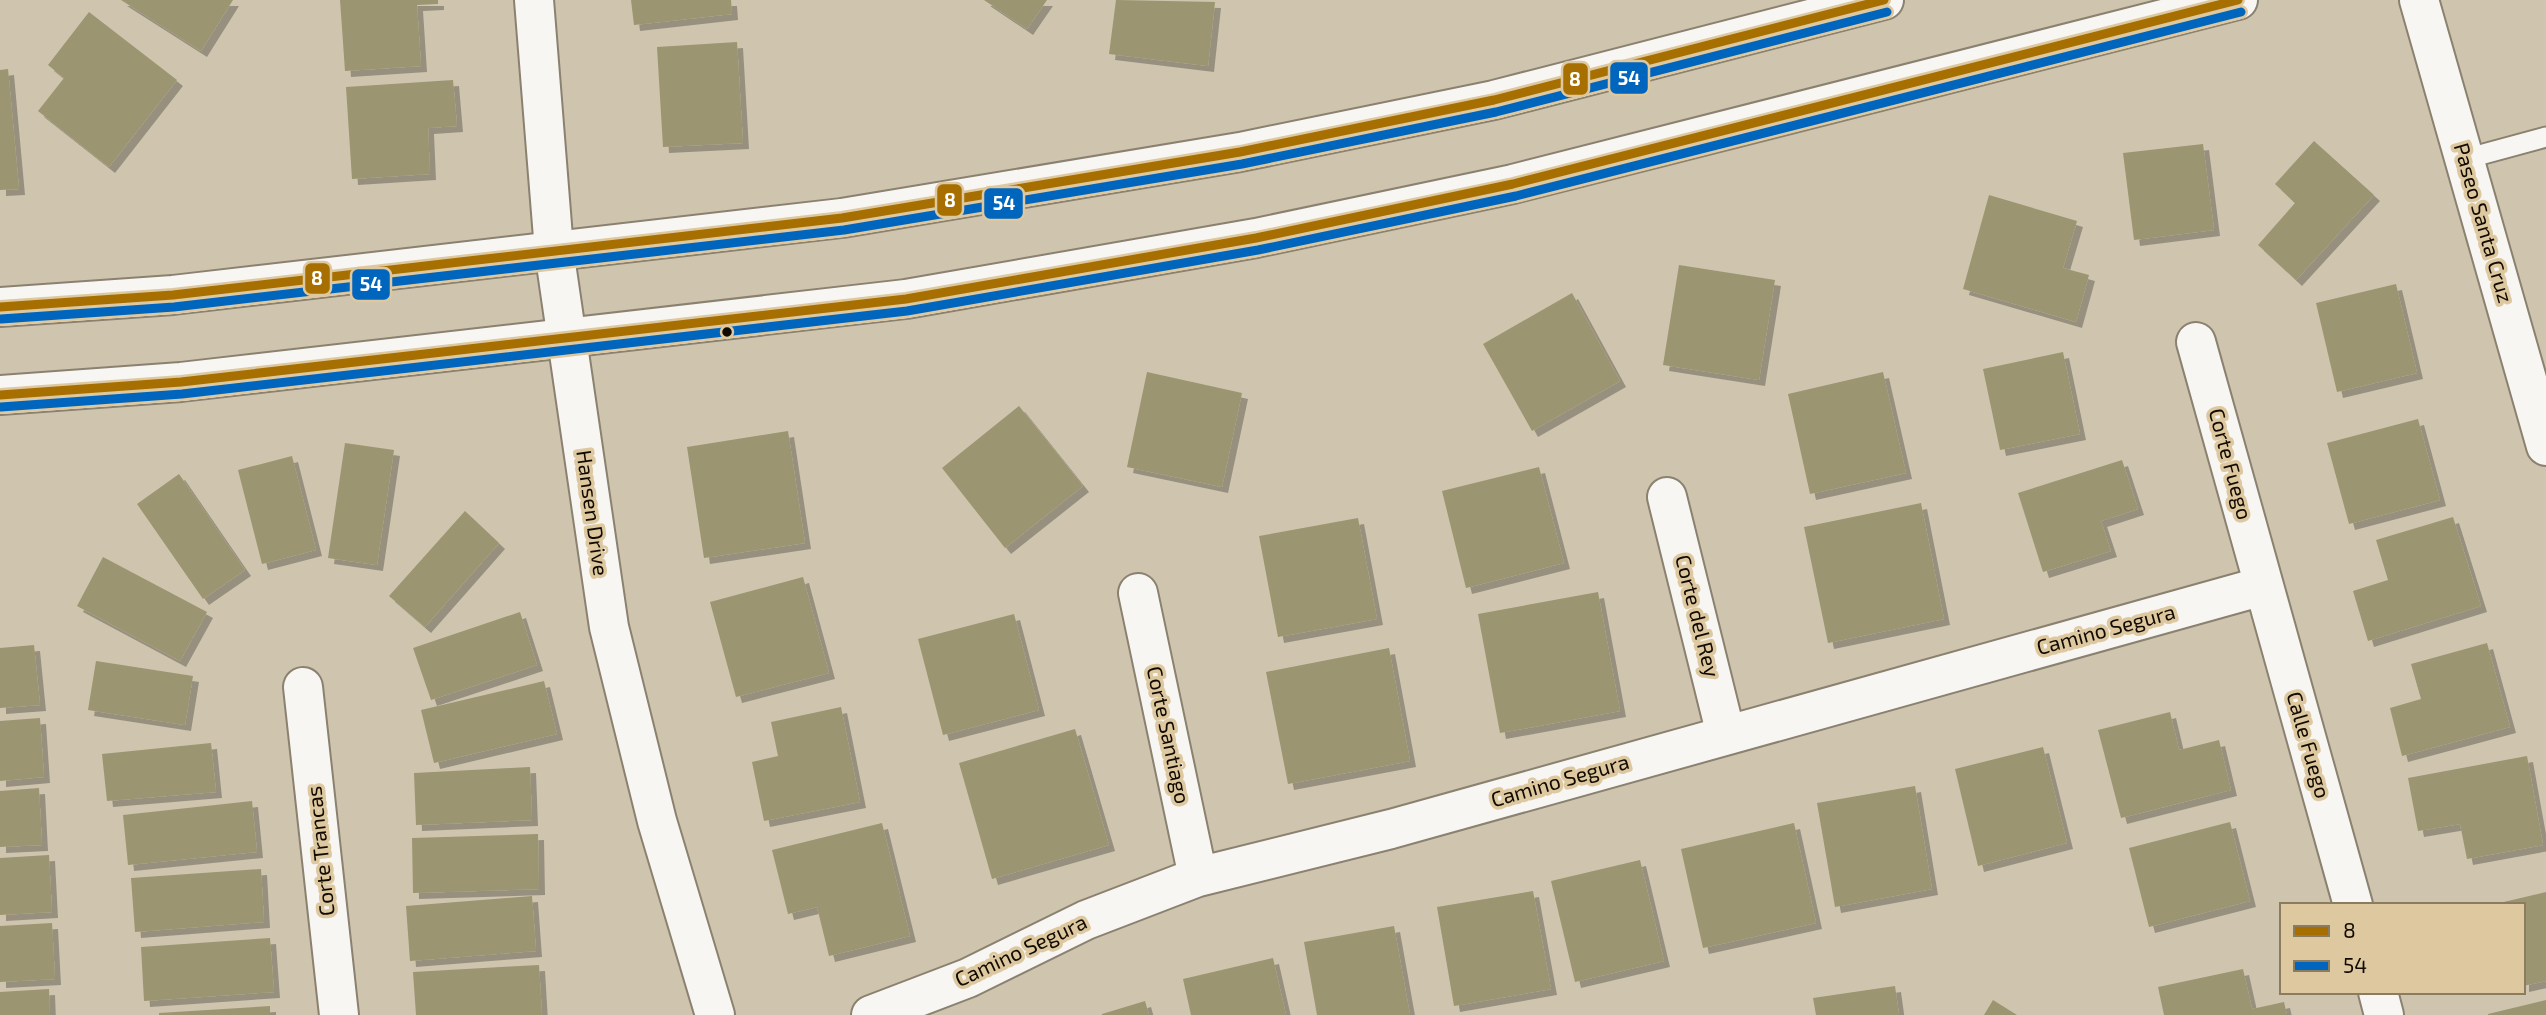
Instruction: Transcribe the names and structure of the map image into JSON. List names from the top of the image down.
{
  "streets": {
    "street": [
      "Paseo Santa Cruz",
      "Corte Fuego",
      "Hansen Drive",
      "Corte del Rey",
      "Camino Segura",
      "Corte Santiago",
      "Calle Fuego",
      "Corte Trancas"
    ]
  },
  "crossings": [
    ["Corte Fuego", "Camino Segura"],
    ["Corte Fuego", "Calle Fuego"],
    ["Corte del Rey", "Camino Segura"],
    ["Camino Segura", "Corte Santiago"],
    ["Camino Segura", "Calle Fuego"]
  ],
  "lines": ["transit line 8", "transit line 54"],
  "legend": ["8", "54"]
}
